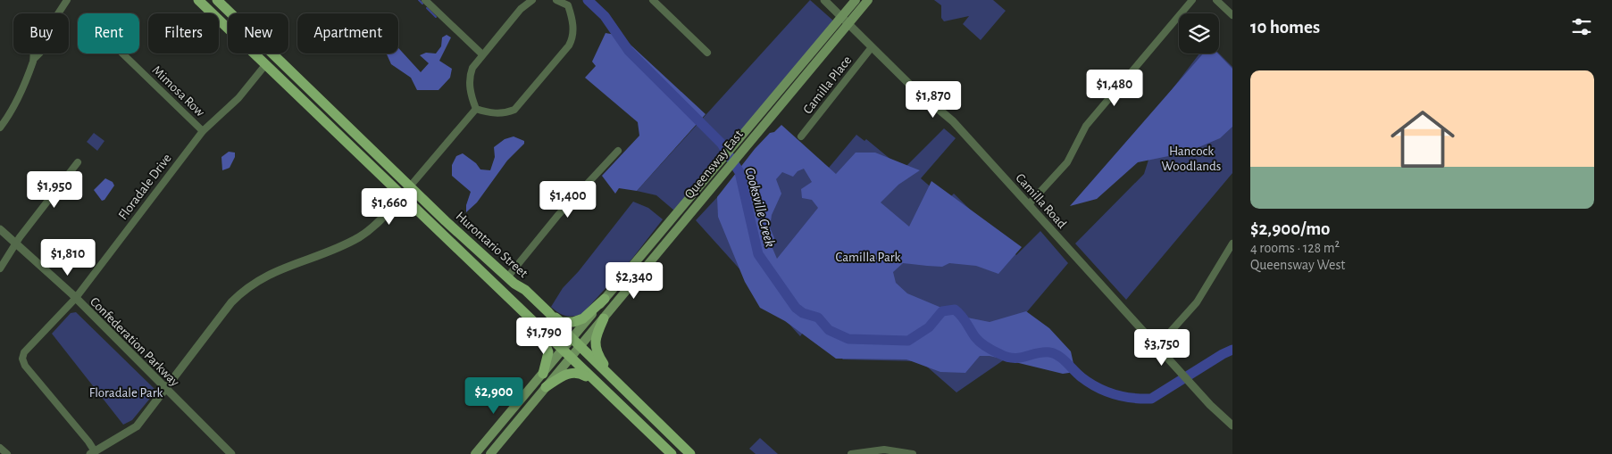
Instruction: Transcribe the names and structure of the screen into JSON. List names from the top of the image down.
{
  "streets": {
    "main road": ["Queensway East", "Hurontario Street"],
    "street": [
      "Camilla Place",
      "Mimosa Row",
      "Floradale Drive",
      "Camilla Road",
      "Confederation Parkway"
    ]
  },
  "crossings": [
    ["Camilla Place", "Camilla Road"],
    ["Mimosa Row", "Floradale Drive"],
    ["Queensway East", "Camilla Road"],
    ["Queensway East", "Hurontario Street"],
    ["Floradale Drive", "Hurontario Street"],
    ["Floradale Drive", "Confederation Parkway"]
  ],
  "water": ["Cooksville Creek"],
  "parks": ["Hancock Woodlands", "Camilla Park", "Floradale Park"],
  "page": {
    "heading": "10 homes",
    "chip": [
      "Buy",
      "Rent",
      "Filters",
      "New",
      "Apartment"
    ],
    "list": [
      {
        "name": "$2,900/mo",
        "note": "4 rooms · 128 m² · Queensway West"
      }
    ],
    "price": [
      "$1,480",
      "$1,870",
      "$1,950",
      "$1,400",
      "$1,660",
      "$1,810",
      "$2,340",
      "$1,790",
      "$3,750",
      "$2,900"
    ]
  }
}
